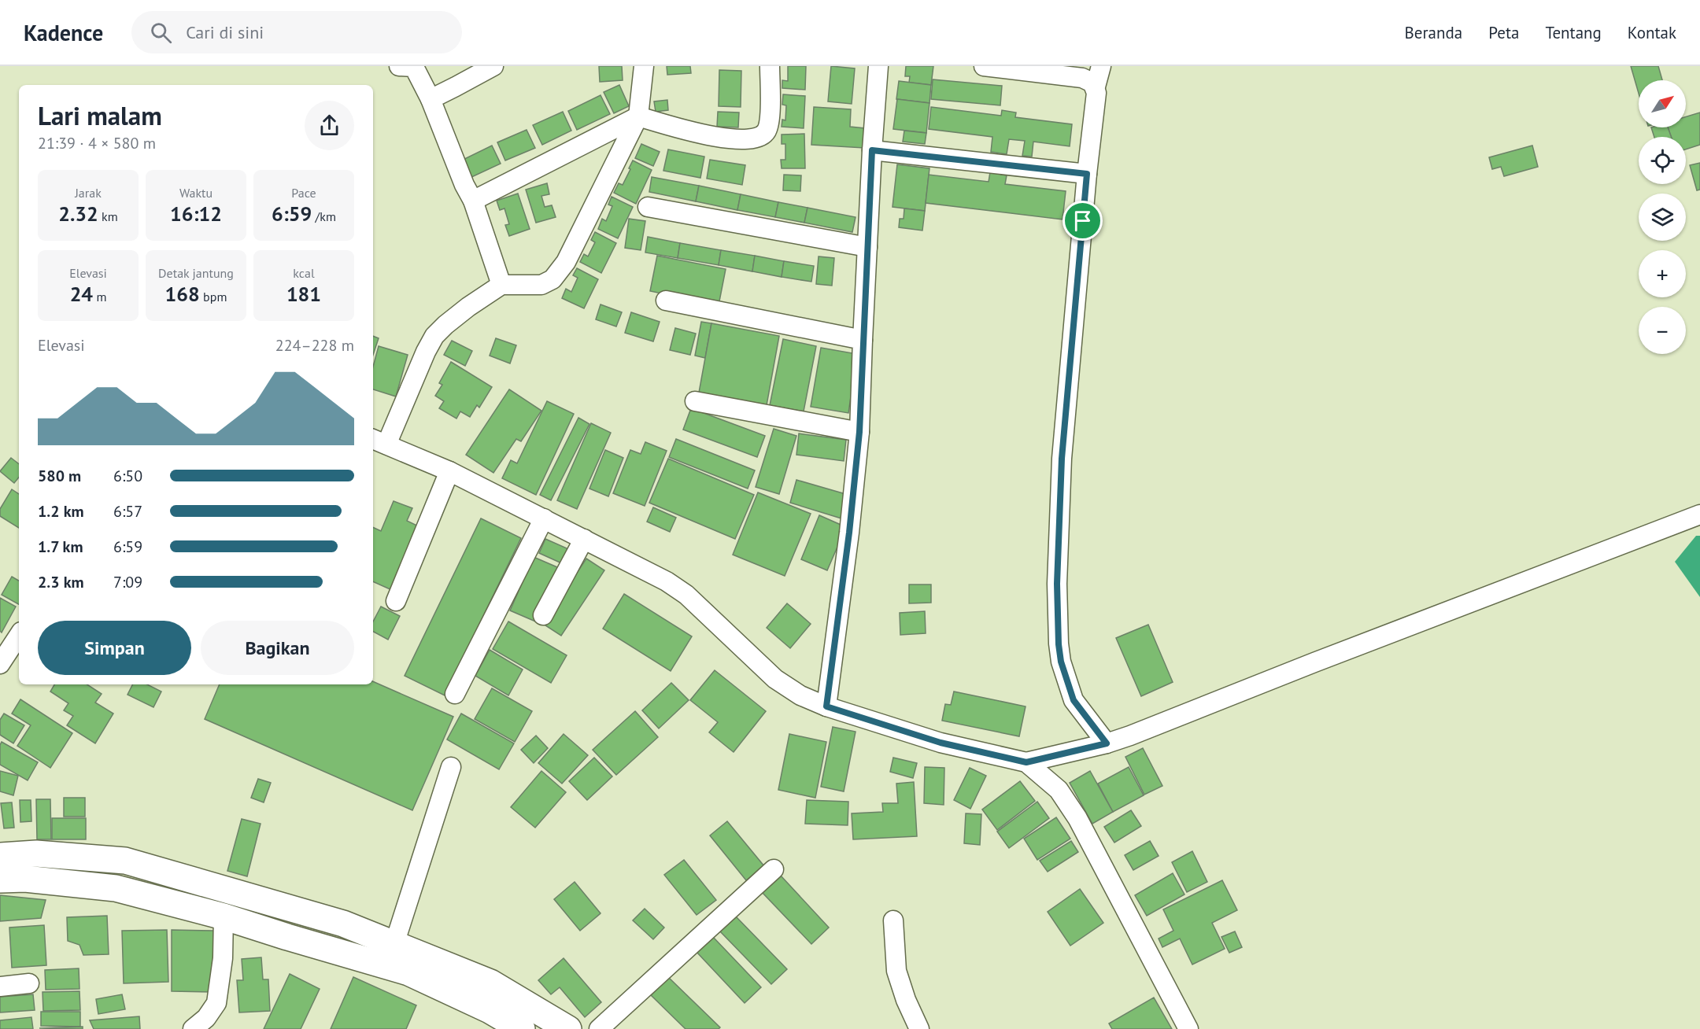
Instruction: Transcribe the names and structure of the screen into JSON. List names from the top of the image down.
{
  "north": "top right",
  "page": {
    "header": "Kadence",
    "search": "Cari di sini",
    "nav": [
      "Beranda",
      "Peta",
      "Tentang",
      "Kontak"
    ],
    "map_buttons": ["+", "−"],
    "heading": ["Lari malam", "21:39 · 4 × 580 m"],
    "stats": [
      ["Jarak", "2.32 km"],
      ["Waktu", "16:12"],
      ["Pace", "6:59 /km"],
      ["Elevasi", "24 m"],
      ["Detak jantung", "168 bpm"],
      ["kcal", "181"]
    ],
    "chart": ["Elevasi", "224–228 m"],
    "list": [
      {
        "name": "580 m",
        "note": "6:50"
      },
      {
        "name": "1.2 km",
        "note": "6:57"
      },
      {
        "name": "1.7 km",
        "note": "6:59"
      },
      {
        "name": "2.3 km",
        "note": "7:09"
      }
    ],
    "buttons": ["Simpan", "Bagikan"]
  }
}
